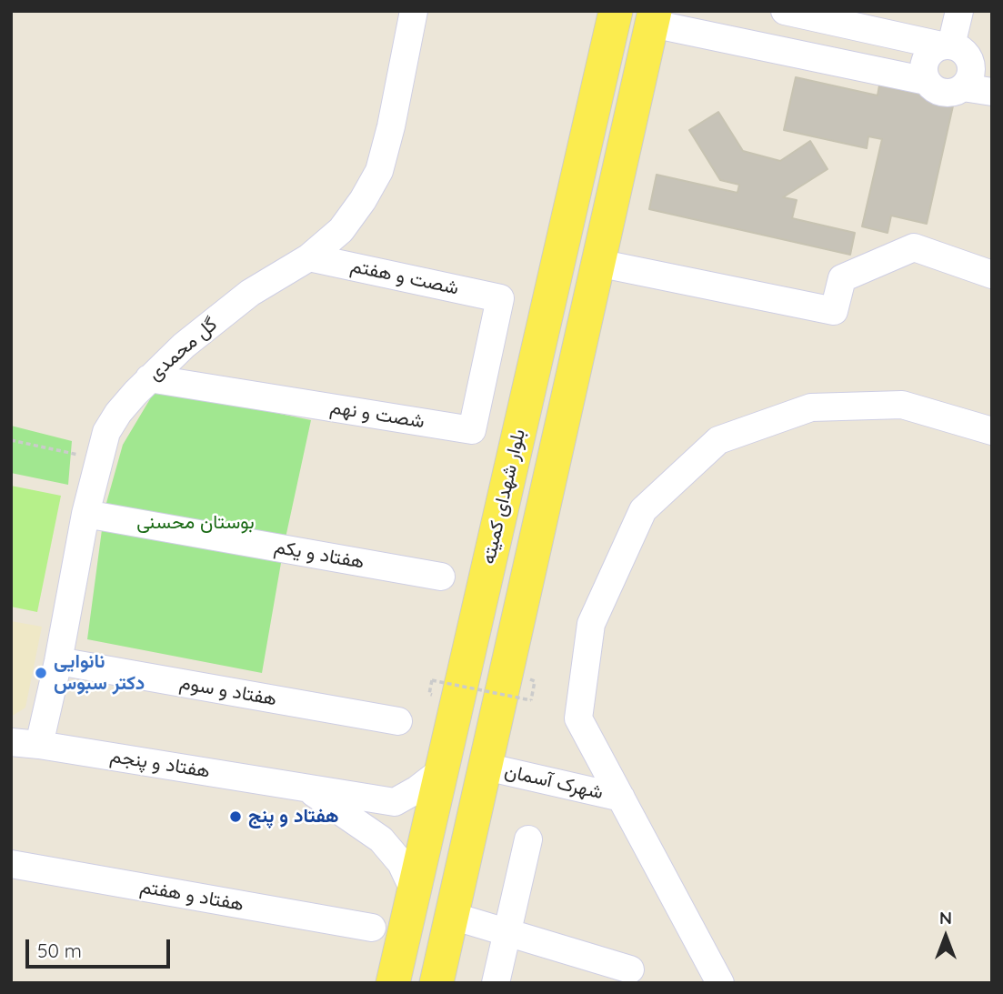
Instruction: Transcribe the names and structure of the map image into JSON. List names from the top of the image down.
{
  "streets": {
    "main road": ["بلوار شهدای کمیته"],
    "street": [
      "شصت و هفتم",
      "گل محمدی",
      "شصت و نهم",
      "هفتاد و یکم",
      "هفتاد و سوم",
      "هفتاد و پنجم",
      "شهرک آسمان",
      "هفتاد و هفتم"
    ]
  },
  "crossings": [
    ["شصت و هفتم", "گل محمدی"],
    ["شصت و هفتم", "شصت و نهم"],
    ["گل محمدی", "شصت و نهم"],
    ["گل محمدی", "هفتاد و یکم"],
    ["گل محمدی", "هفتاد و سوم"],
    ["گل محمدی", "هفتاد و پنجم"],
    ["بلوار شهدای کمیته", "هفتاد و پنجم"]
  ],
  "parks": ["بوستان محسنی"],
  "places": ["نانوایی دکتر سبوس", "هفتاد و پنج"],
  "scale_bar": "50 m",
  "north": "top"
}
